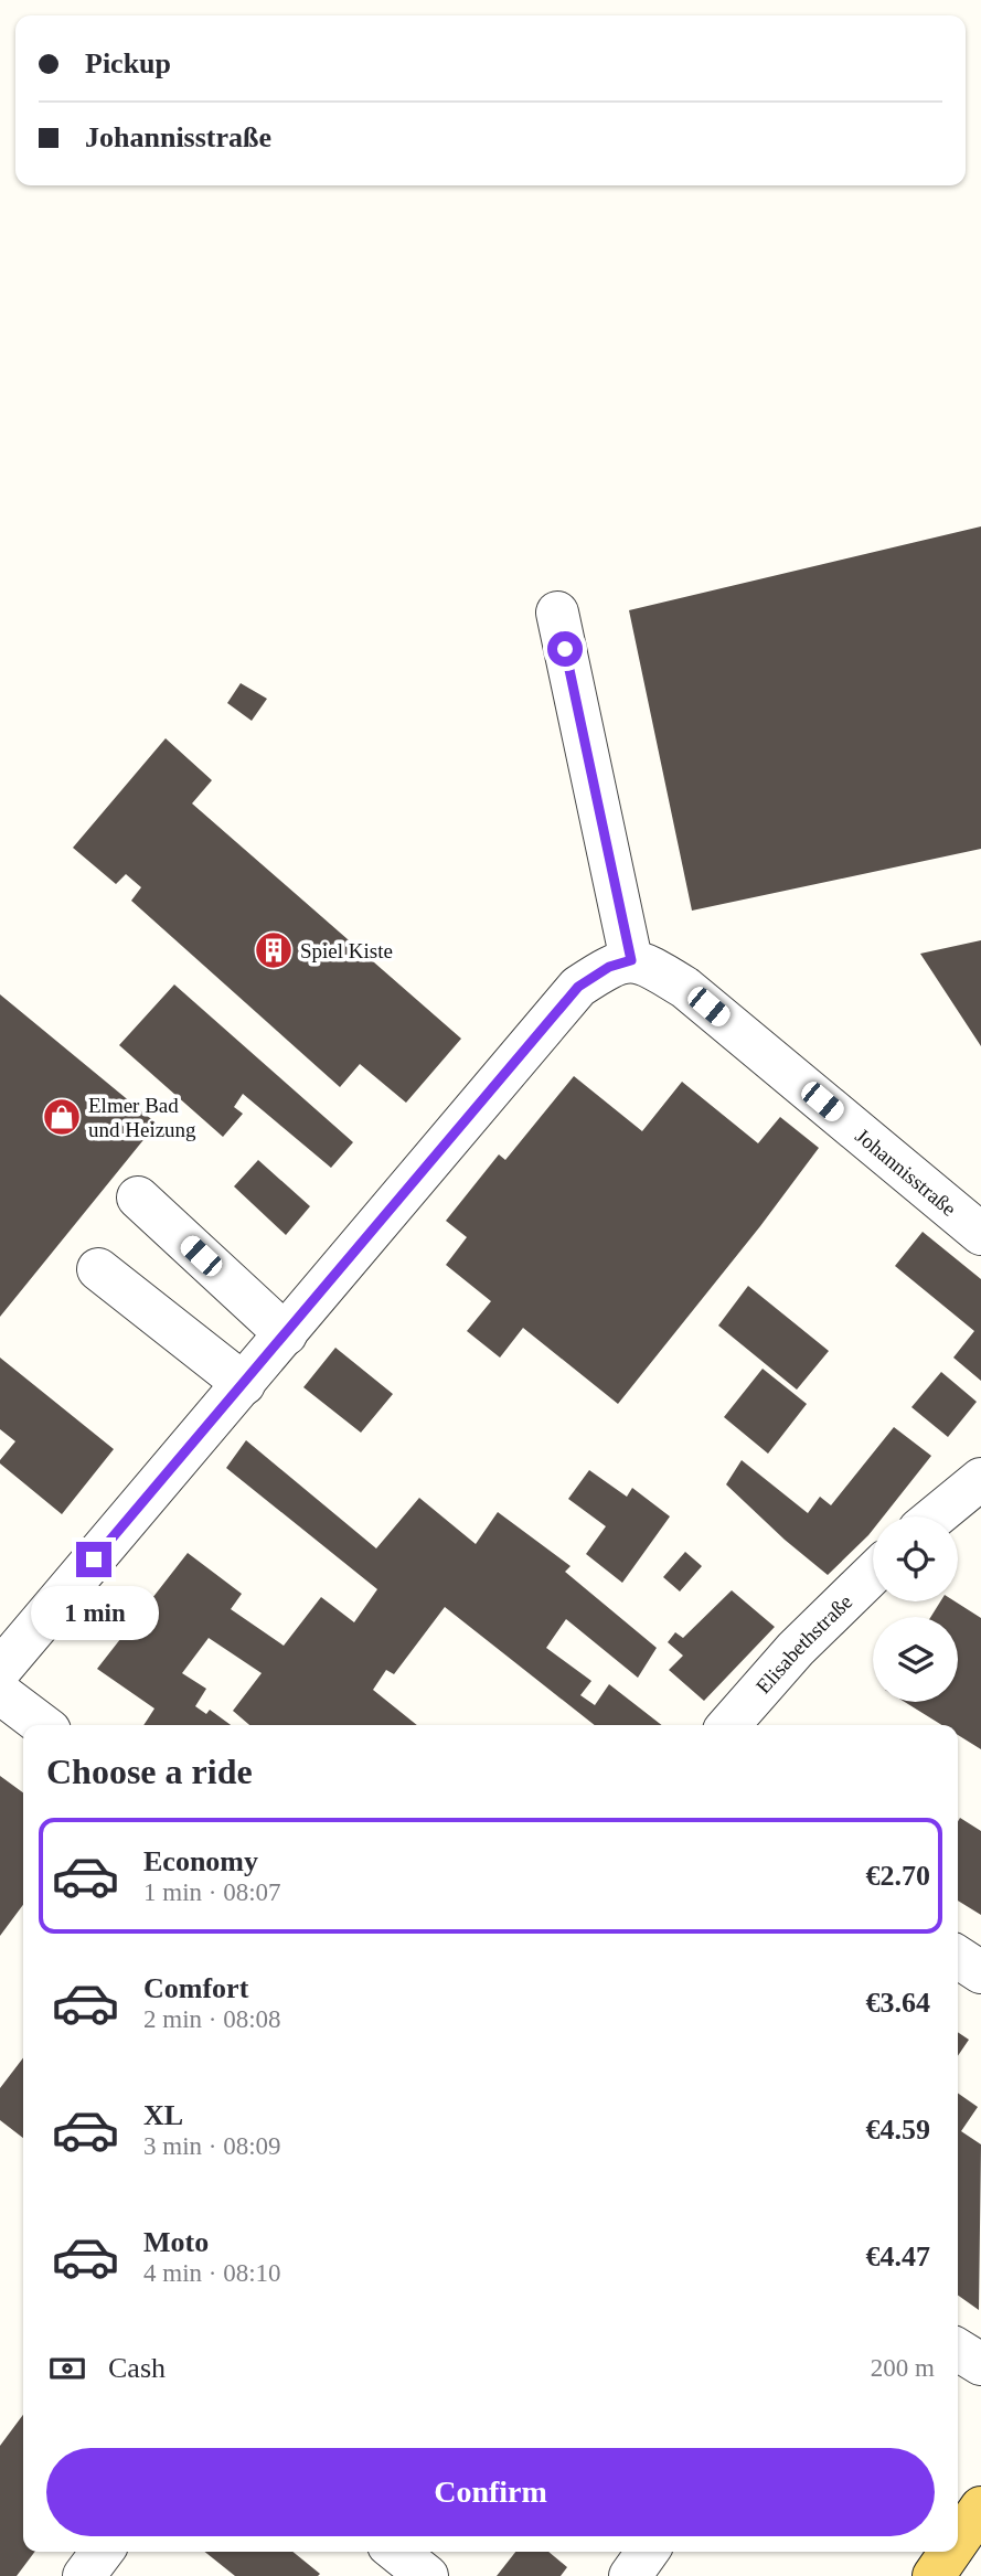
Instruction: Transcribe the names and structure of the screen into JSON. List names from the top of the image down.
{
  "streets": {
    "street": ["Johannisstraße", "Elisabethstraße"]
  },
  "places": {
    "building": ["Spiel Kiste"],
    "shop": ["Elmer Bad und Heizung"]
  },
  "page": {
    "banner": ["Pickup", "Johannisstraße"],
    "bubble": "1 min",
    "heading": "Choose a ride",
    "list": [
      {
        "name": "Economy",
        "note": "1 min · 08:07",
        "value": "€2.70"
      },
      {
        "name": "Comfort",
        "note": "2 min · 08:08",
        "value": "€3.64"
      },
      {
        "name": "XL",
        "note": "3 min · 08:09",
        "value": "€4.59"
      },
      {
        "name": "Moto",
        "note": "4 min · 08:10",
        "value": "€4.47"
      }
    ],
    "pay": ["Cash", "200 m"],
    "buttons": "Confirm"
  }
}
